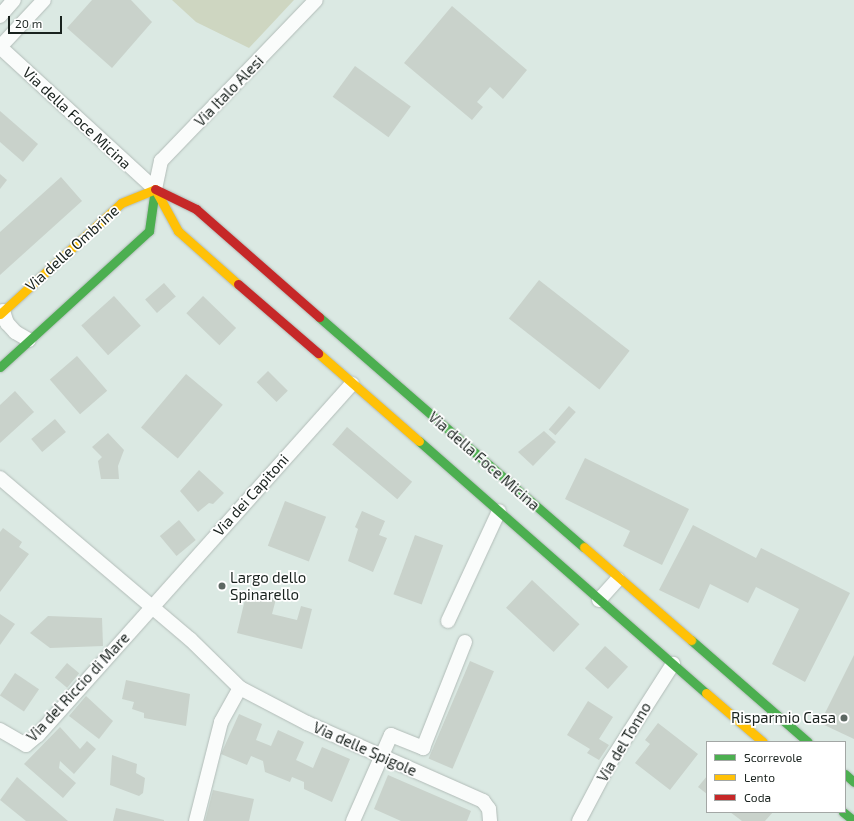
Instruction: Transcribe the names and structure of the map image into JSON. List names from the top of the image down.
{
  "streets": {
    "street": [
      "Via Italo Alesi",
      "Via della Foce Micina",
      "Via delle Ombrine",
      "Via dei Capitoni",
      "Via del Riccio di Mare",
      "Via del Tonno",
      "Via delle Spigole"
    ]
  },
  "crossings": [
    ["Via Italo Alesi", "Via della Foce Micina"],
    ["Via Italo Alesi", "Via delle Ombrine"],
    ["Via della Foce Micina", "Via delle Ombrine"],
    ["Via della Foce Micina", "Via dei Capitoni"],
    ["Via della Foce Micina", "Via del Tonno"],
    ["Via dei Capitoni", "Via del Riccio di Mare"]
  ],
  "places": ["Largo dello Spinarello", "Risparmio Casa"],
  "legend": ["Scorrevole", "Lento", "Coda"],
  "scale_bar": "20 m"
}
